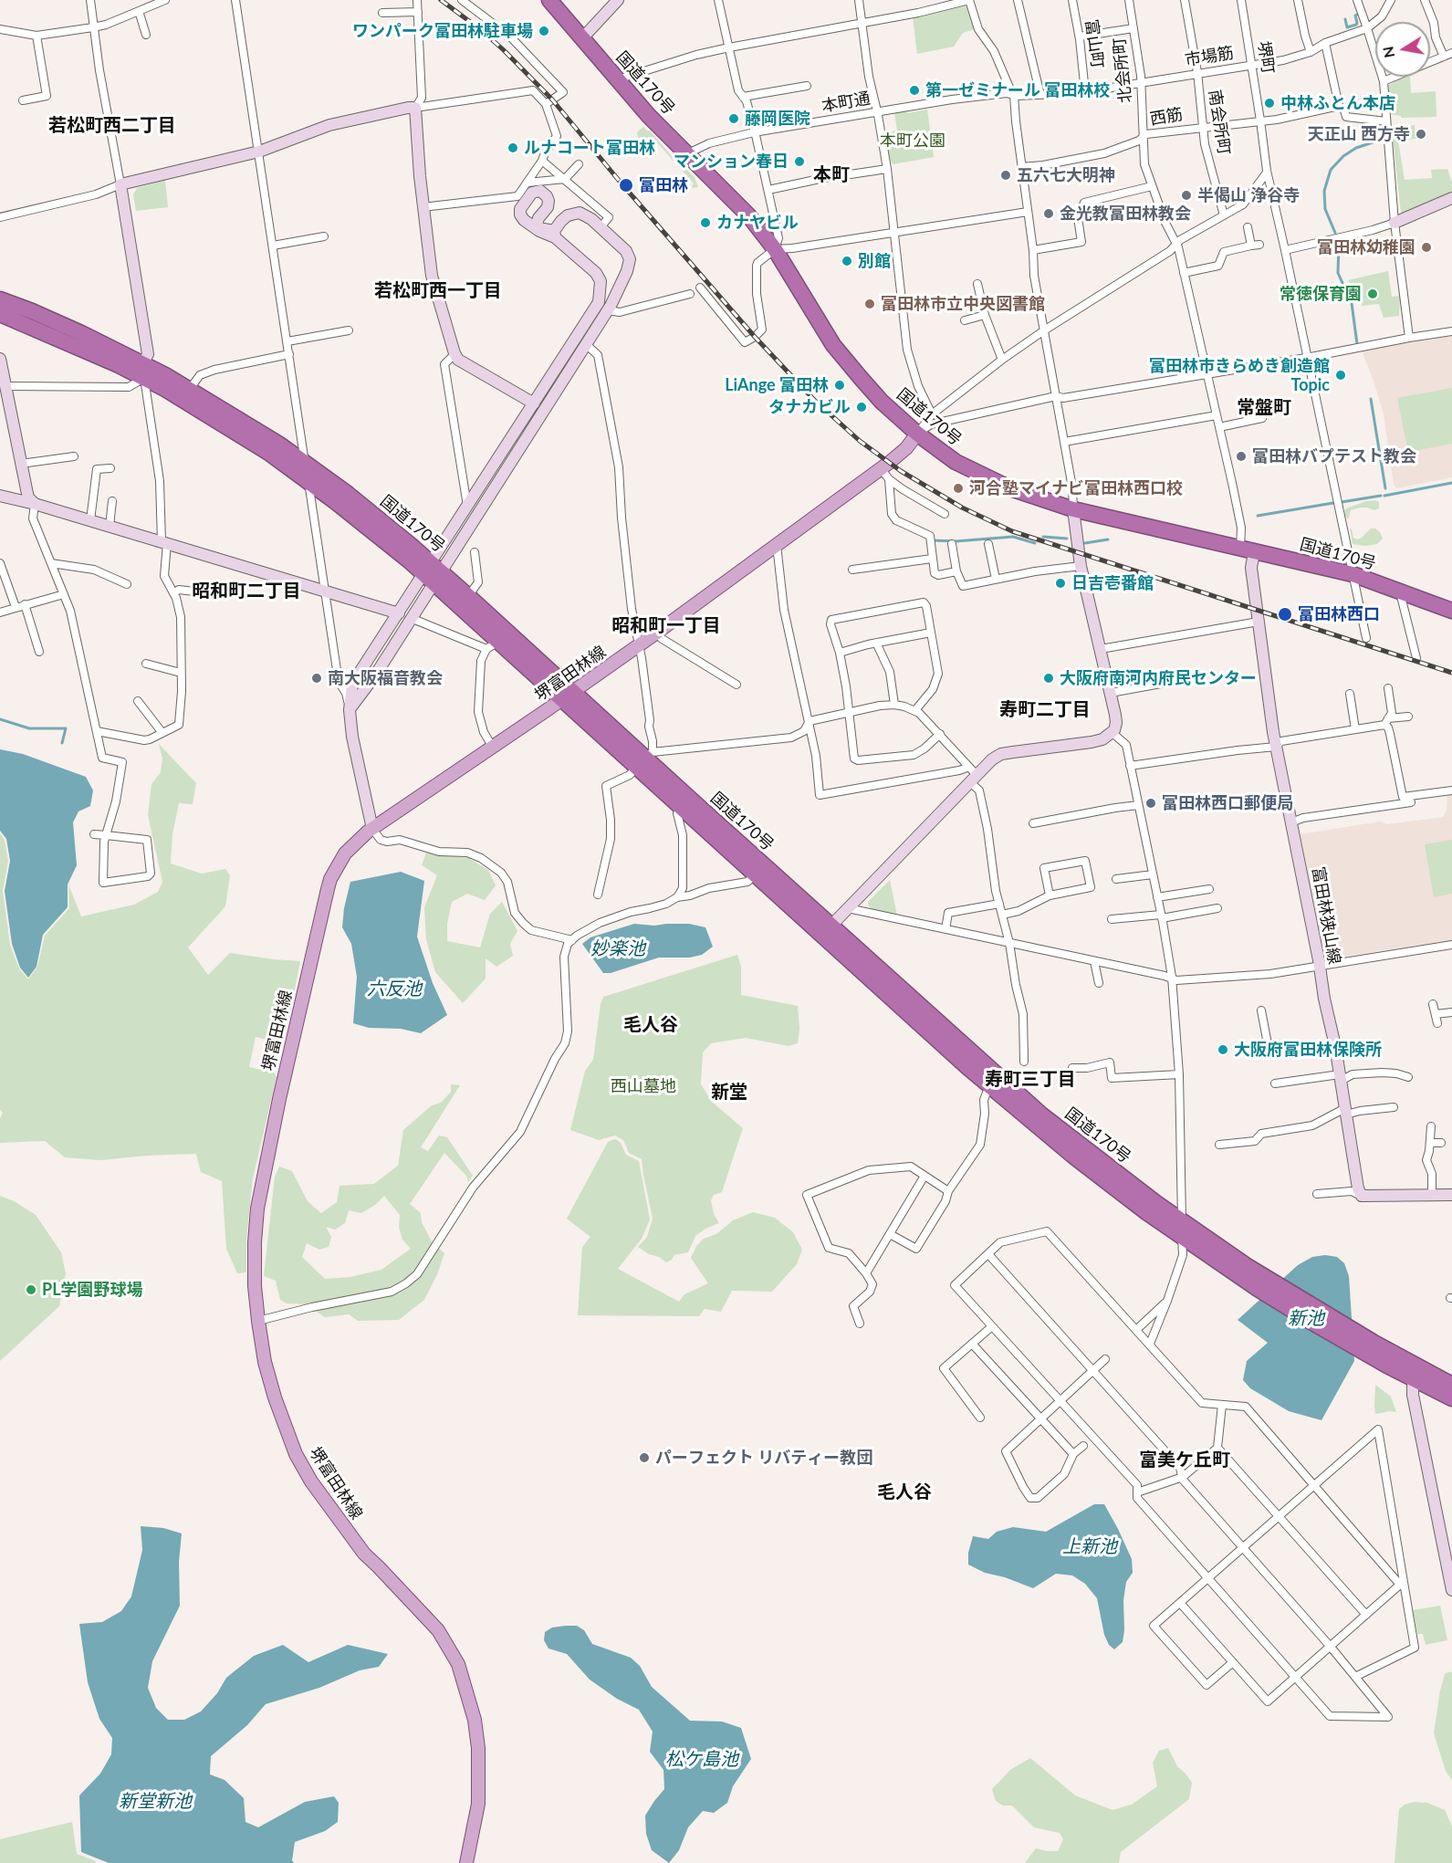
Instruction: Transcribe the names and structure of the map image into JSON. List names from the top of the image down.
{
  "streets": {
    "highway": ["国道170号"],
    "main road": ["堺富田林線"],
    "street": [
      "富山町",
      "市場筋",
      "堺町",
      "北会所町",
      "本町通",
      "西筋",
      "南会所町",
      "富田林狭山線"
    ]
  },
  "crossings": [
    ["富山町", "市場筋"],
    ["市場筋", "堺町"],
    ["市場筋", "北会所町"],
    ["市場筋", "本町通"],
    ["市場筋", "南会所町"],
    ["堺町", "国道170号"],
    ["堺町", "西筋"],
    ["北会所町", "国道170号"],
    ["北会所町", "西筋"],
    ["北会所町", "富田林狭山線"],
    ["国道170号", "本町通"],
    ["国道170号", "堺富田林線"],
    ["国道170号", "富田林狭山線"],
    ["西筋", "南会所町"]
  ],
  "districts": [
    "若松町西二丁目",
    "本町",
    "若松町西一丁目",
    "常盤町",
    "昭和町二丁目",
    "昭和町一丁目",
    "寿町二丁目",
    "毛人谷",
    "寿町三丁目",
    "新堂",
    "富美ケ丘町",
    "毛人谷"
  ],
  "water": [
    "妙楽池",
    "六反池",
    "新池",
    "上新池",
    "松ケ島池",
    "新堂新池"
  ],
  "parks": ["本町公園", "西山墓地"],
  "places": [
    "ワンパーク富田林駐車場",
    "第一ゼミナール 富田林校",
    "中林ふとん本店",
    "藤岡医院",
    "天正山 西方寺",
    "ルナコート富田林",
    "マンション春日",
    "五六七大明神",
    "富田林",
    "半偈山 浄谷寺",
    "金光教富田林教会",
    "カナヤビル",
    "富田林幼稚園",
    "別館",
    "常徳保育園",
    "富田林市立中央図書館",
    "富田林市きらめき創造館 Topic",
    "LiAnge 富田林",
    "タナカビル",
    "富田林バプテスト教会",
    "河合塾マイナビ富田林西口校",
    "日吉壱番館",
    "富田林西口",
    "南大阪福音教会",
    "大阪府南河内府民センター",
    "富田林西口郵便局",
    "大阪府富田林保険所",
    "PL学園野球場",
    "パーフェクト リバティー教団"
  ],
  "north": "left"
}
